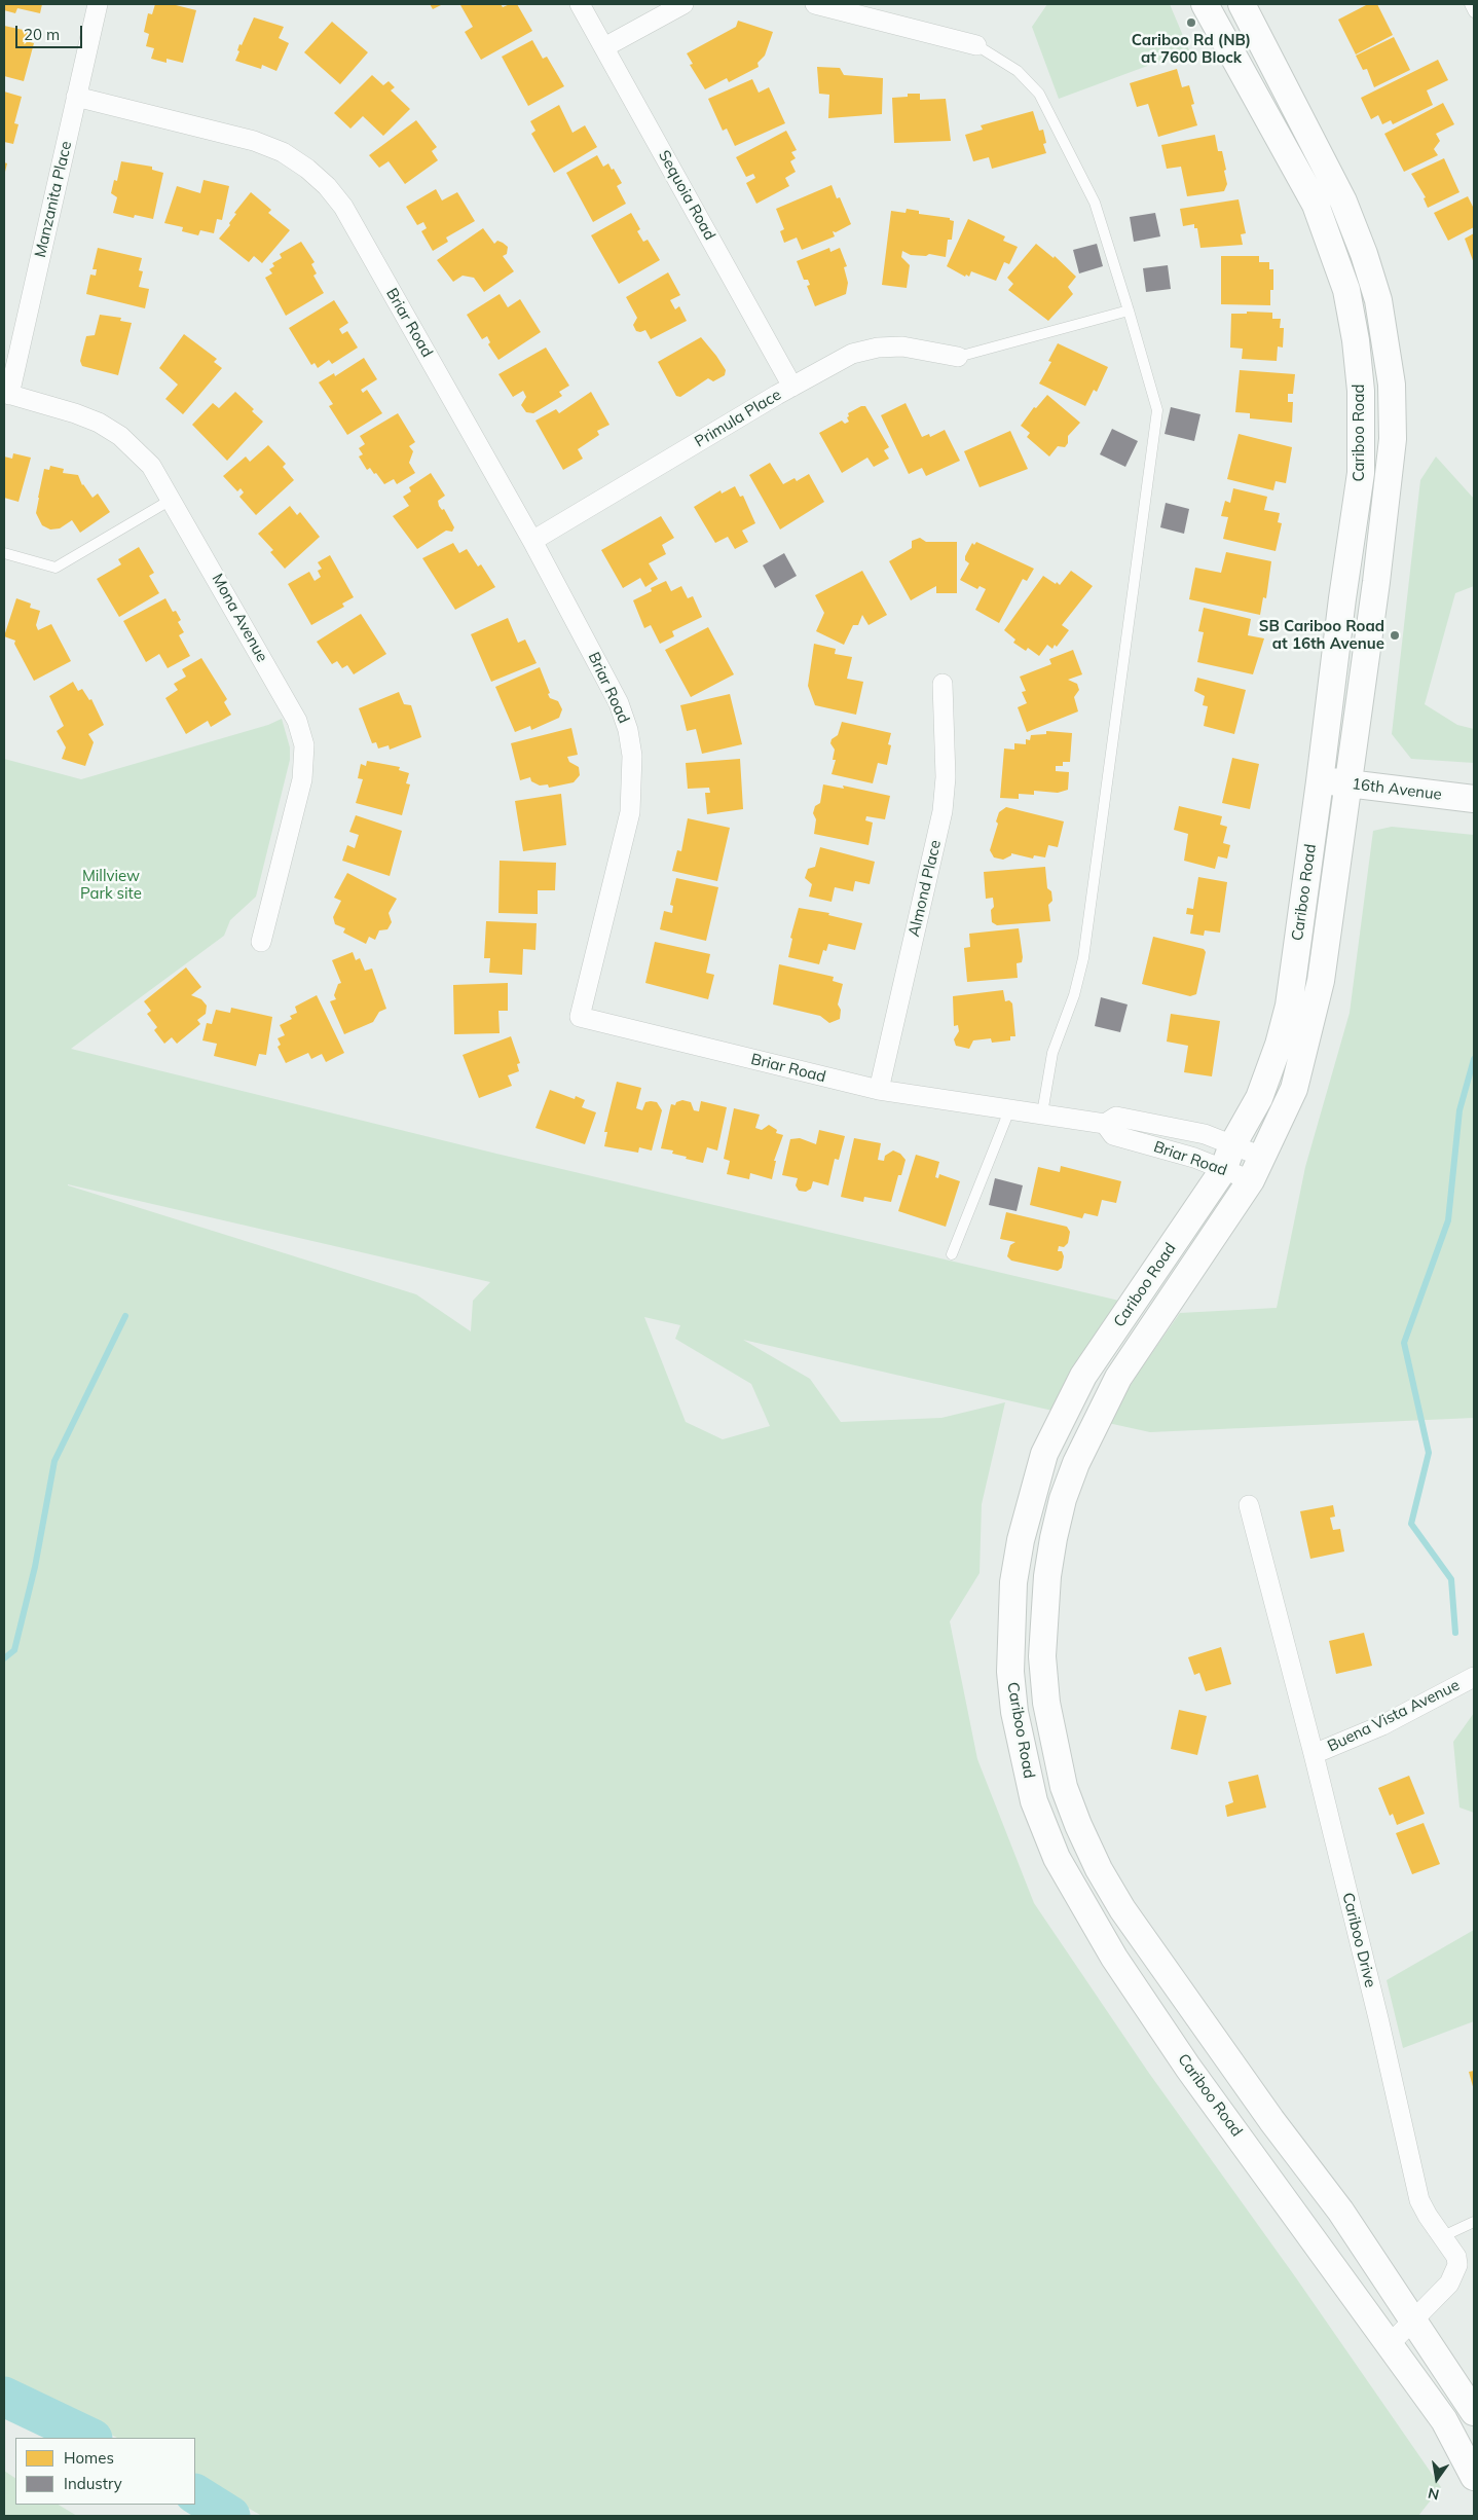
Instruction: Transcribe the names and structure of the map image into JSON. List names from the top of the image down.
{
  "streets": {
    "street": [
      "Sequoia Road",
      "Manzanita Place",
      "Briar Road",
      "Primula Place",
      "Cariboo Road",
      "Mona Avenue",
      "16th Avenue",
      "Almond Place",
      "Buena Vista Avenue",
      "Cariboo Drive"
    ]
  },
  "crossings": [
    ["Sequoia Road", "Primula Place"],
    ["Manzanita Place", "Briar Road"],
    ["Manzanita Place", "Mona Avenue"],
    ["Briar Road", "Primula Place"],
    ["Briar Road", "Cariboo Road"],
    ["Briar Road", "Almond Place"],
    ["Cariboo Road", "16th Avenue"],
    ["Cariboo Road", "Cariboo Drive"],
    ["Buena Vista Avenue", "Cariboo Drive"]
  ],
  "parks": ["Millview Park site"],
  "places": ["Cariboo Rd (NB) at 7600 Block", "SB Cariboo Road at 16th Avenue"],
  "legend": ["Homes", "Industry"],
  "scale_bar": "20 m",
  "north": "bottom"
}
